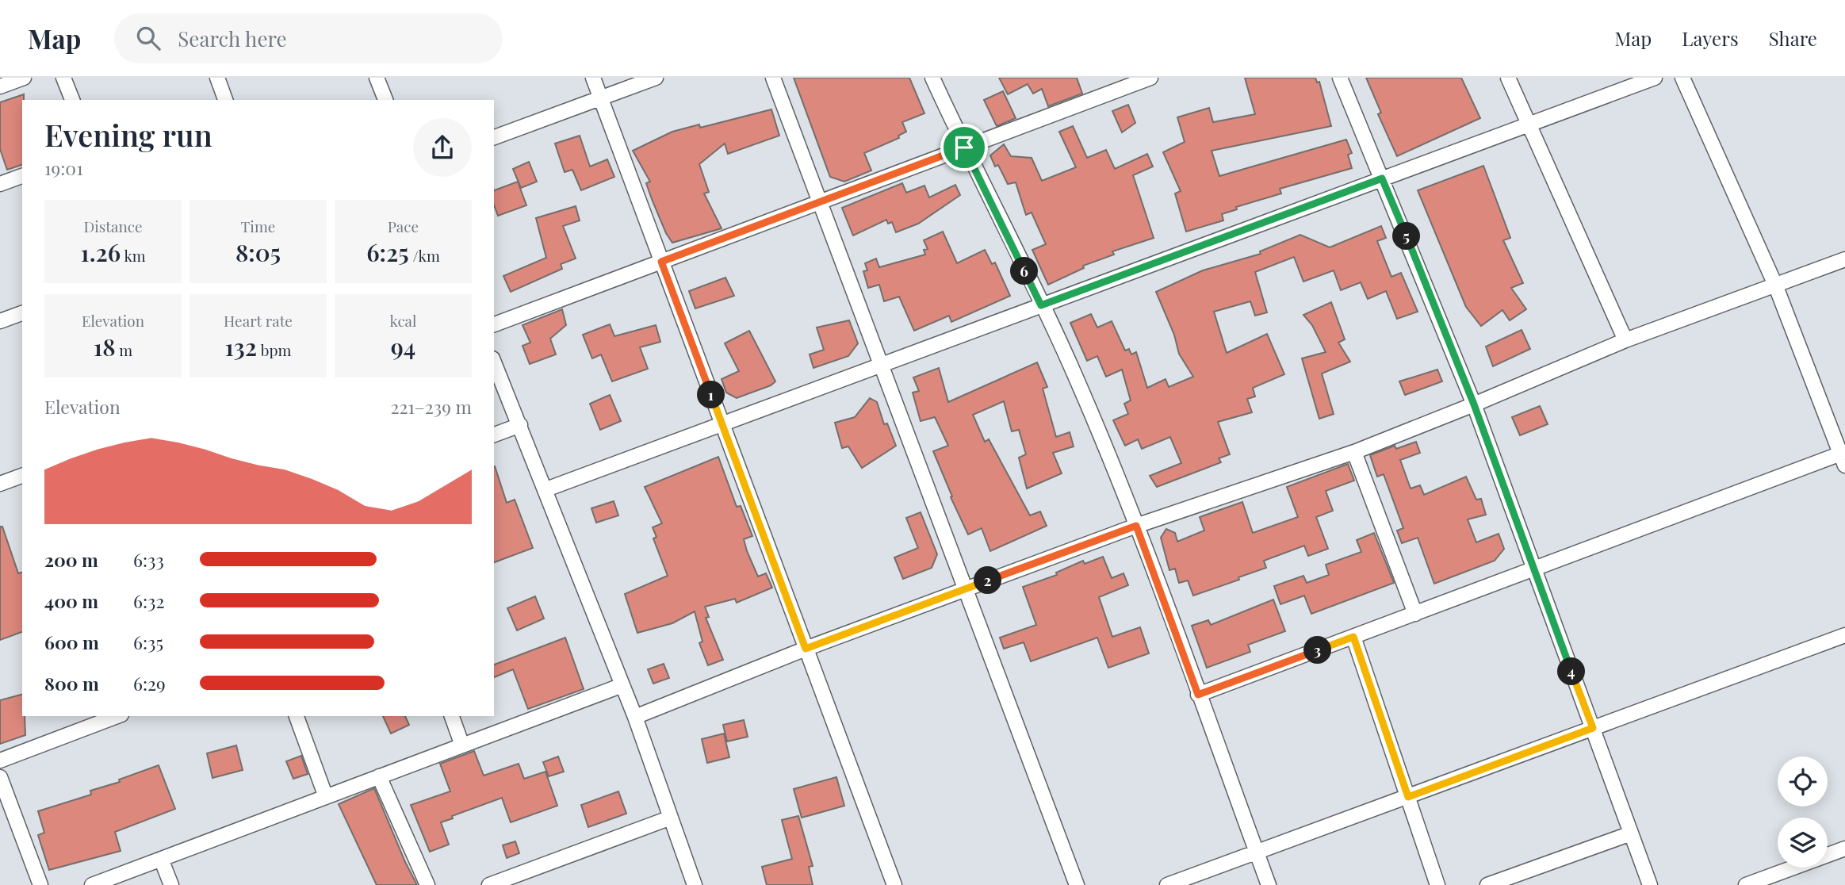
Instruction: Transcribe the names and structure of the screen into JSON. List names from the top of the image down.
{
  "page": {
    "header": "Map",
    "search": "Search here",
    "nav": ["Map", "Layers", "Share"],
    "heading": ["Evening run", "19:01"],
    "stats": [
      ["Distance", "1.26 km"],
      ["Time", "8:05"],
      ["Pace", "6:25 /km"],
      ["Elevation", "18 m"],
      ["Heart rate", "132 bpm"],
      ["kcal", "94"]
    ],
    "pins": [
      "5",
      "6",
      "1",
      "2",
      "3",
      "4"
    ],
    "chart": ["Elevation", "221–239 m"],
    "list": [
      {
        "name": "200 m",
        "note": "6:33"
      },
      {
        "name": "400 m",
        "note": "6:32"
      },
      {
        "name": "600 m",
        "note": "6:35"
      },
      {
        "name": "800 m",
        "note": "6:29"
      }
    ]
  }
}
